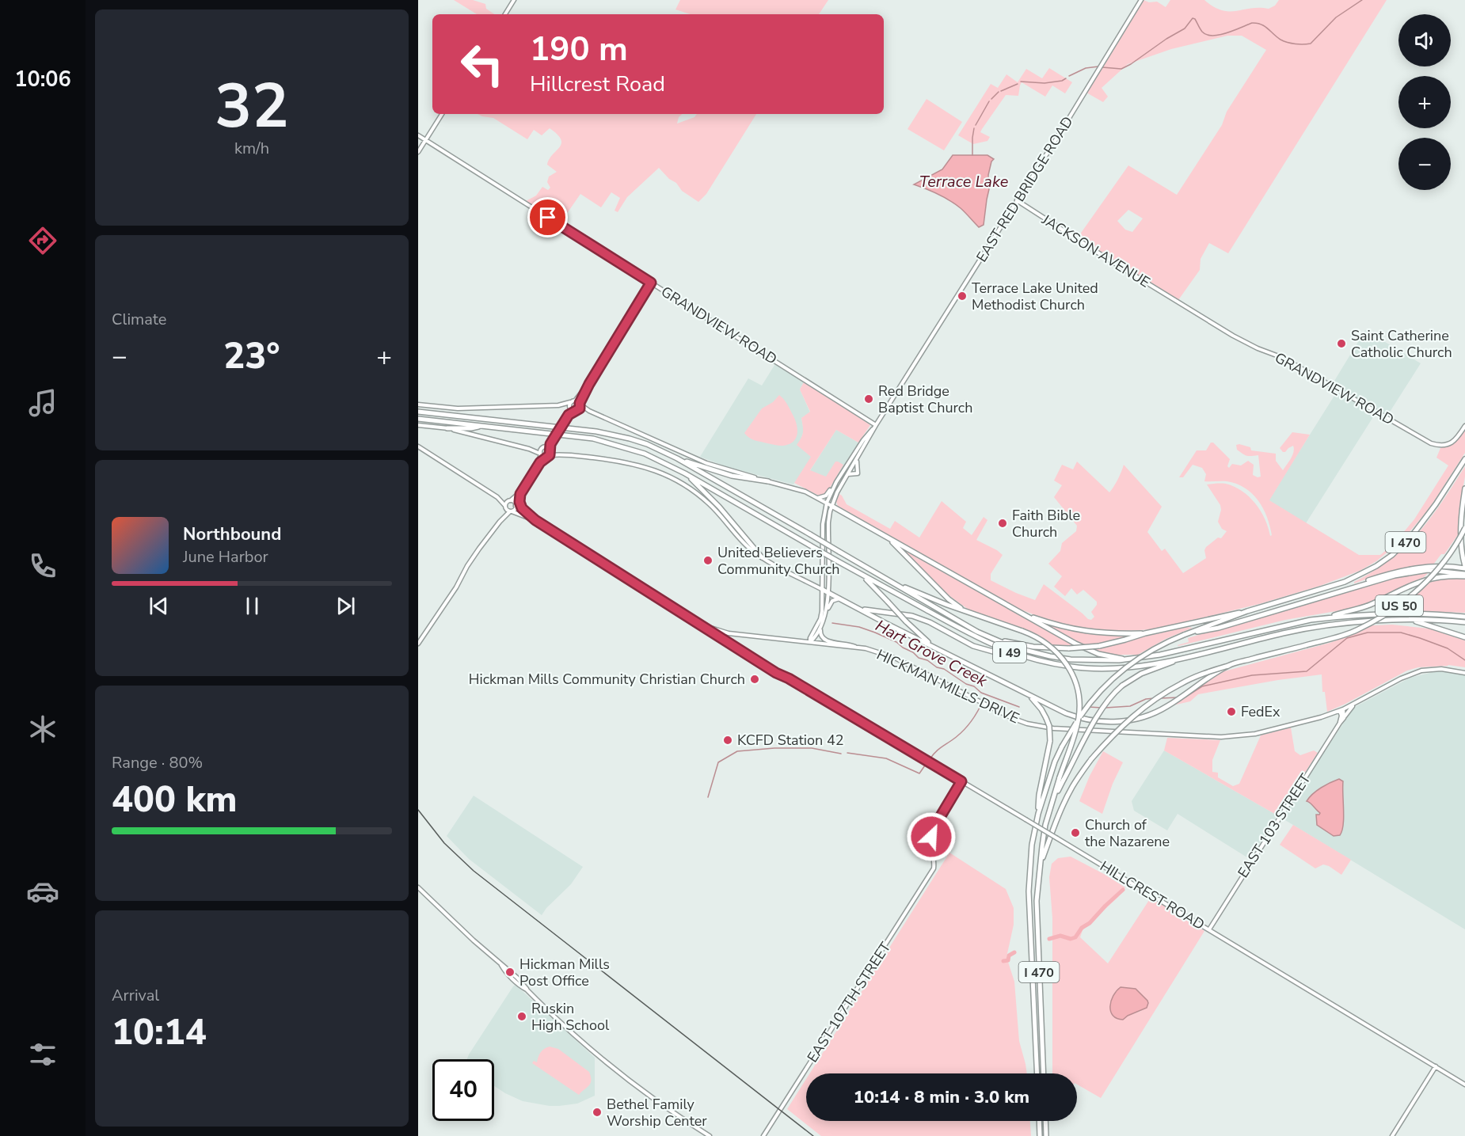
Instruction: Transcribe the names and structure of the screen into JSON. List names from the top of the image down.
{
  "streets": {
    "highway": ["I 470", "US 50", "I 49"],
    "street": [
      "EAST RED BRIDGE ROAD",
      "JACKSON AVENUE",
      "GRANDVIEW ROAD",
      "HICKMAN MILLS DRIVE",
      "EAST 103 STREET",
      "HILLCREST ROAD",
      "EAST 107TH STREET"
    ]
  },
  "crossings": [
    ["EAST RED BRIDGE ROAD", "JACKSON AVENUE"],
    ["EAST RED BRIDGE ROAD", "GRANDVIEW ROAD"],
    ["EAST RED BRIDGE ROAD", "HICKMAN MILLS DRIVE"],
    ["JACKSON AVENUE", "GRANDVIEW ROAD"],
    ["I 470", "US 50"],
    ["HICKMAN MILLS DRIVE", "EAST 103 STREET"],
    ["HICKMAN MILLS DRIVE", "HILLCREST ROAD"],
    ["EAST 103 STREET", "HILLCREST ROAD"],
    ["HILLCREST ROAD", "EAST 107TH STREET"]
  ],
  "water": ["Terrace Lake", "Hart Grove Creek"],
  "places": [
    "Terrace Lake United Methodist Church",
    "Saint Catherine Catholic Church",
    "Red Bridge Baptist Church",
    "Faith Bible Church",
    "United Believers Community Church",
    "Hickman Mills Community Christian Church",
    "FedEx",
    "KCFD Station 42",
    "Church of the Nazarene",
    "Hickman Mills Post Office",
    "Ruskin High School",
    "Bethel Family Worship Center"
  ],
  "page": {
    "tabs": "10:06",
    "tile": [
      ["32", "km/h"],
      "Climate",
      ["Range · 80%", "400 km"],
      ["Arrival", "10:14"]
    ],
    "map_buttons": ["+", "−"],
    "turn": ["190 m", "Hillcrest Road"],
    "heat": ["−", "23°", "+"],
    "song": ["Northbound", "June Harbor"],
    "limit": "40",
    "trip": "10:14 · 8 min · 3.0 km"
  }
}
